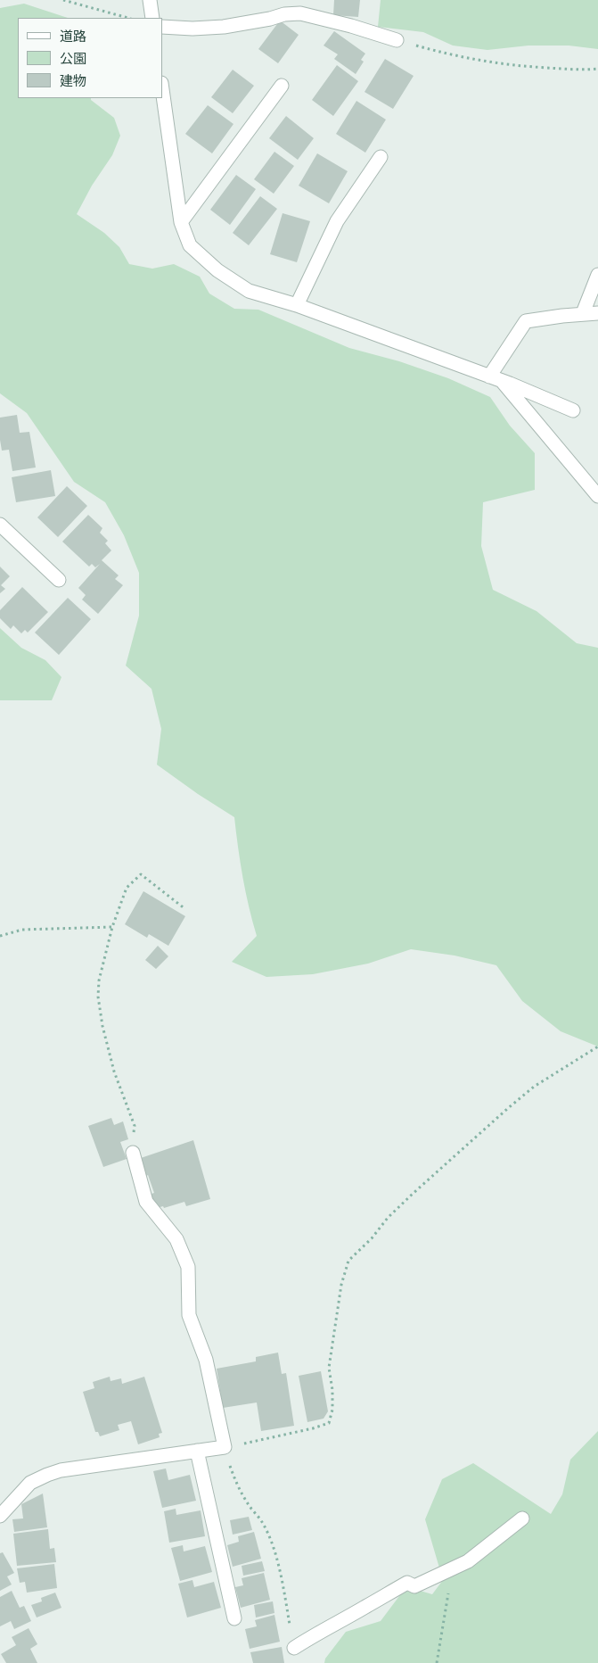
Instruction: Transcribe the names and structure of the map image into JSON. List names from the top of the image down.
{
  "legend": ["道路", "公園", "建物"]
}
